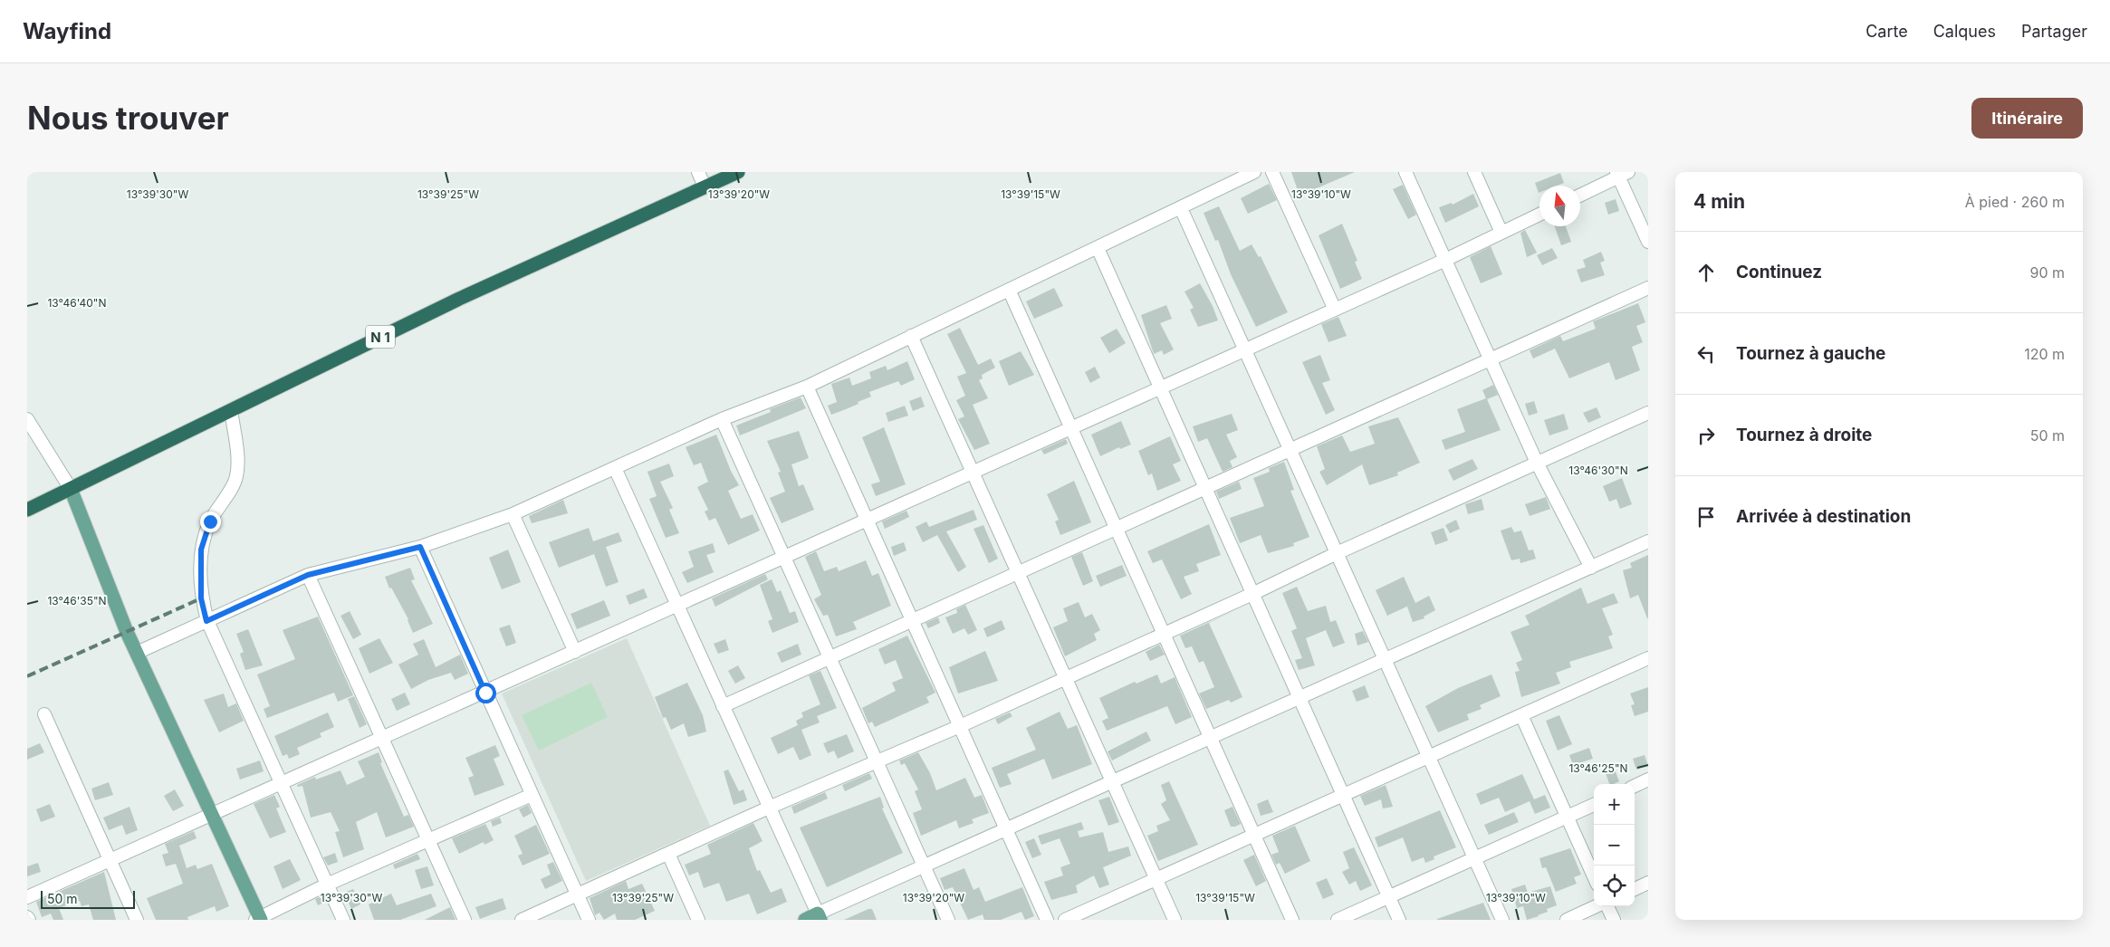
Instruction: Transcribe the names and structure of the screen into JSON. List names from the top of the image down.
{
  "streets": {
    "highway": ["N 1"]
  },
  "scale_bar": "50 m",
  "north": "top",
  "page": {
    "header": "Wayfind",
    "nav": ["Carte", "Calques", "Partager"],
    "buttons": "Itinéraire",
    "title": "Nous trouver",
    "heading": ["4 min", "À pied · 260 m"],
    "list": [
      ["Continuez", "90 m"],
      ["Tournez à gauche", "120 m"],
      ["Tournez à droite", "50 m"],
      "Arrivée à destination"
    ],
    "map_buttons": ["+", "−"],
    "scale": "50 m"
  },
  "coordinates": [
    "13°39'30\"W",
    "13°39'25\"W",
    "13°39'20\"W",
    "13°39'15\"W",
    "13°39'10\"W",
    "13°46'40\"N",
    "13°46'30\"N",
    "13°46'35\"N",
    "13°46'25\"N"
  ]
}
